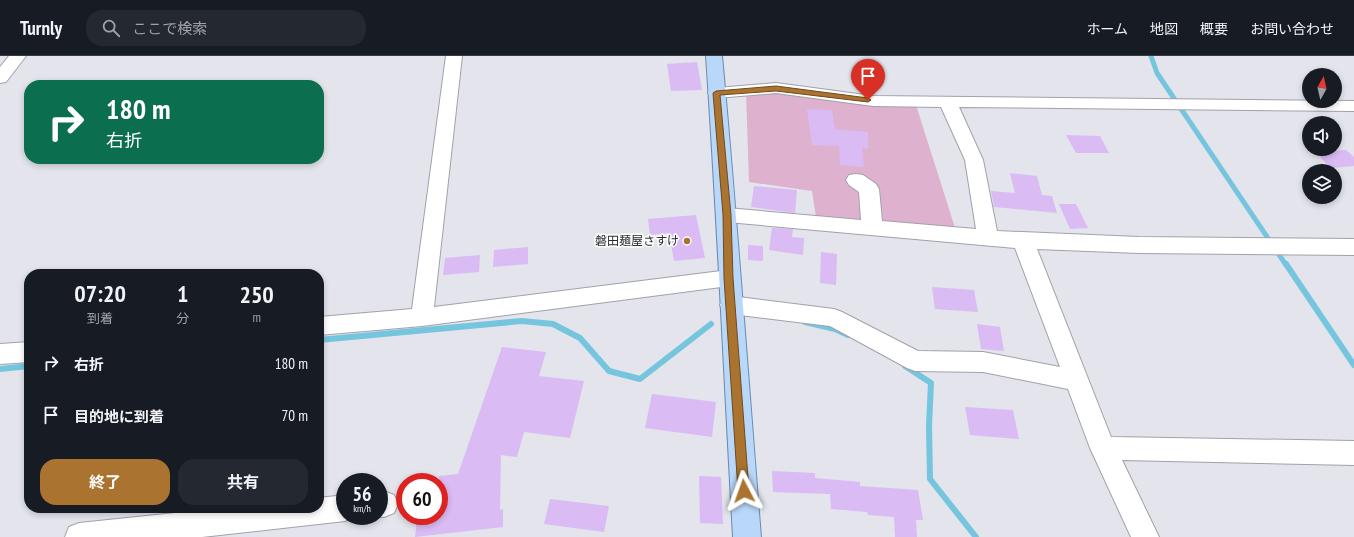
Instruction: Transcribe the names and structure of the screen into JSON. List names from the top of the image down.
{
  "places": ["磐田麺屋さすけ"],
  "north": "top",
  "page": {
    "header": "Turnly",
    "search": "ここで検索",
    "nav": [
      "ホーム",
      "地図",
      "概要",
      "お問い合わせ"
    ],
    "turn": ["180 m", "右折"],
    "eta": [
      "07:20",
      "到着",
      "1",
      "分",
      "250",
      "m"
    ],
    "list": [
      {
        "name": "右折",
        "value": "180 m"
      },
      {
        "name": "目的地に到着",
        "value": "70 m"
      }
    ],
    "buttons": ["終了", "共有"],
    "speed": "56 km/h",
    "limit": "60"
  }
}
